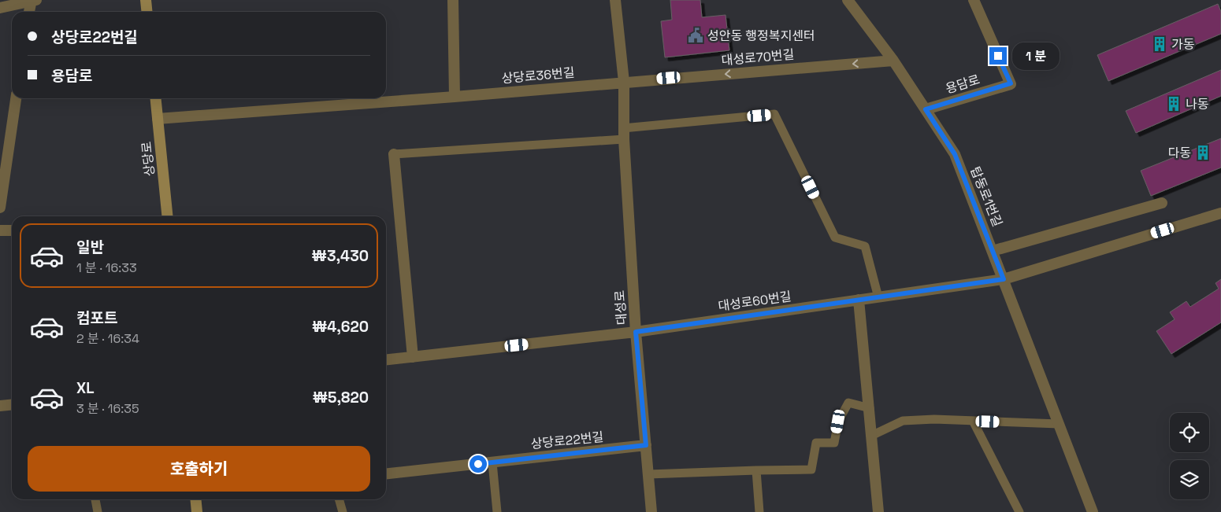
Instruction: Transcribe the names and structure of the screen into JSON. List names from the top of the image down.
{
  "streets": {
    "main road": ["상당로"],
    "street": [
      "대성로70번길",
      "상당로36번길",
      "용담로",
      "탑동로1번길",
      "대성로60번길",
      "대성로",
      "상당로22번길"
    ]
  },
  "crossings": [
    ["대성로70번길", "상당로36번길"],
    ["대성로70번길", "탑동로1번길"],
    ["대성로70번길", "대성로"],
    ["상당로36번길", "상당로"],
    ["상당로36번길", "대성로"],
    ["용담로", "탑동로1번길"],
    ["탑동로1번길", "대성로60번길"],
    ["대성로60번길", "대성로"],
    ["대성로", "상당로22번길"]
  ],
  "one_way": ["대성로70번길"],
  "places": {
    "public building": ["성안동 행정복지센터"],
    "building": ["가동", "나동", "다동"]
  },
  "page": {
    "banner": ["상당로22번길", "용담로"],
    "bubble": "1 분",
    "list": [
      {
        "name": "일반",
        "note": "1 분 · 16:33",
        "value": "₩3,430"
      },
      {
        "name": "컴포트",
        "note": "2 분 · 16:34",
        "value": "₩4,620"
      },
      {
        "name": "XL",
        "note": "3 분 · 16:35",
        "value": "₩5,820"
      }
    ],
    "buttons": "호출하기"
  }
}
